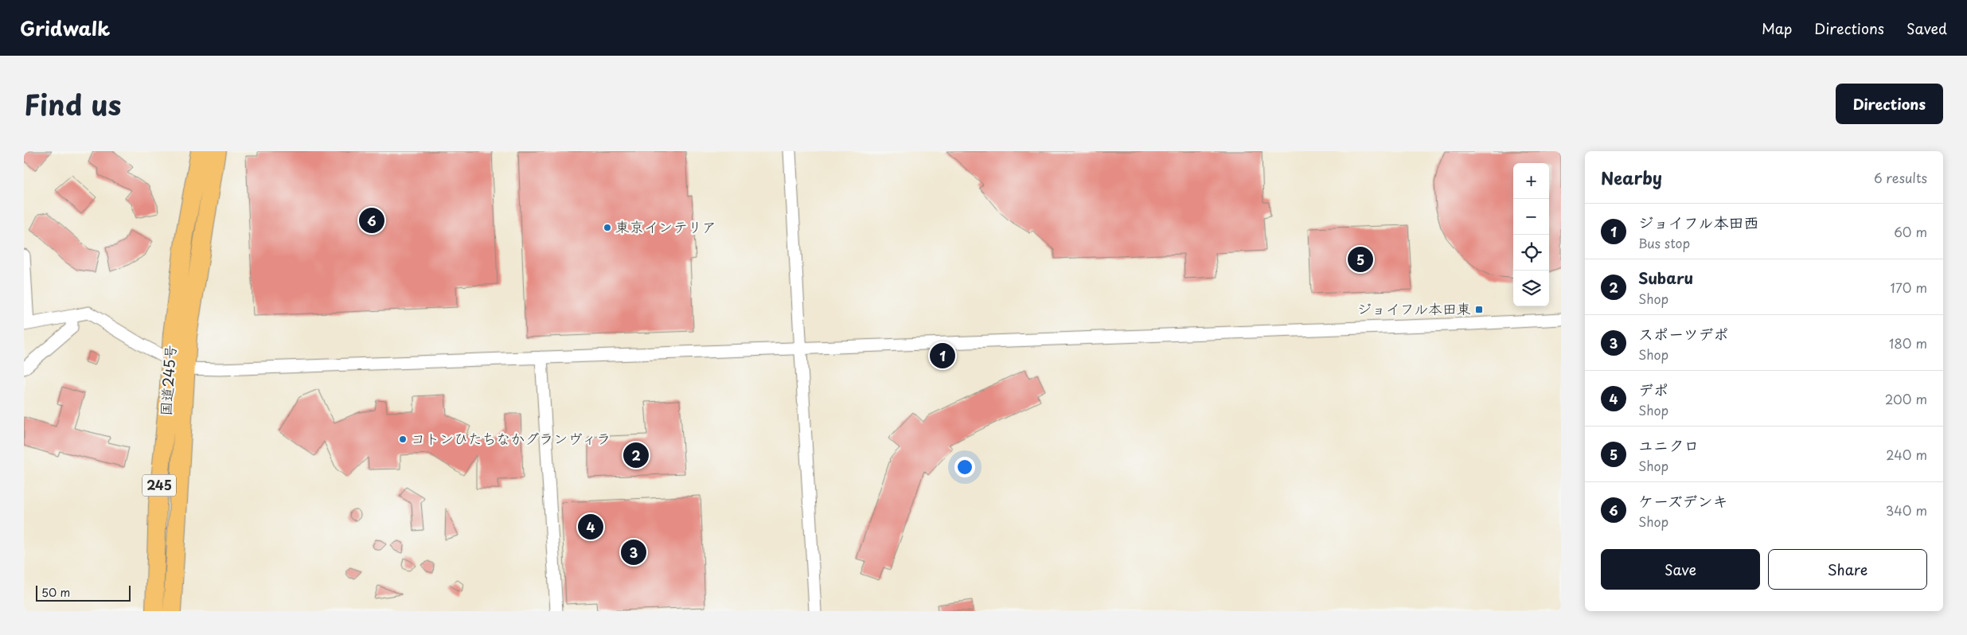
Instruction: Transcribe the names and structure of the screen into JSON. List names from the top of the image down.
{
  "streets": {
    "highway": ["国道245号", "245"]
  },
  "places": {
    "other": ["東京インテリア", "コトンひたちなかグランヴィラ"],
    "transit": ["ジョイフル本田東"]
  },
  "scale_bar": "50 m",
  "page": {
    "header": "Gridwalk",
    "nav": ["Map", "Directions", "Saved"],
    "title": "Find us",
    "buttons": [
      "Directions",
      ["Save", "Share"]
    ],
    "heading": ["Nearby", "6 results"],
    "map_buttons": ["+", "−"],
    "list": [
      {
        "mark": "1",
        "name": "ジョイフル本田西",
        "note": "Bus stop",
        "value": "60 m"
      },
      {
        "mark": "2",
        "name": "Subaru",
        "note": "Shop",
        "value": "170 m"
      },
      {
        "mark": "3",
        "name": "スポーツデポ",
        "note": "Shop",
        "value": "180 m"
      },
      {
        "mark": "4",
        "name": "デポ",
        "note": "Shop",
        "value": "200 m"
      },
      {
        "mark": "5",
        "name": "ユニクロ",
        "note": "Shop",
        "value": "240 m"
      },
      {
        "mark": "6",
        "name": "ケーズデンキ",
        "note": "Shop",
        "value": "340 m"
      }
    ],
    "pins": [
      "6",
      "5",
      "1",
      "2",
      "4",
      "3"
    ],
    "scale": "50 m"
  }
}
